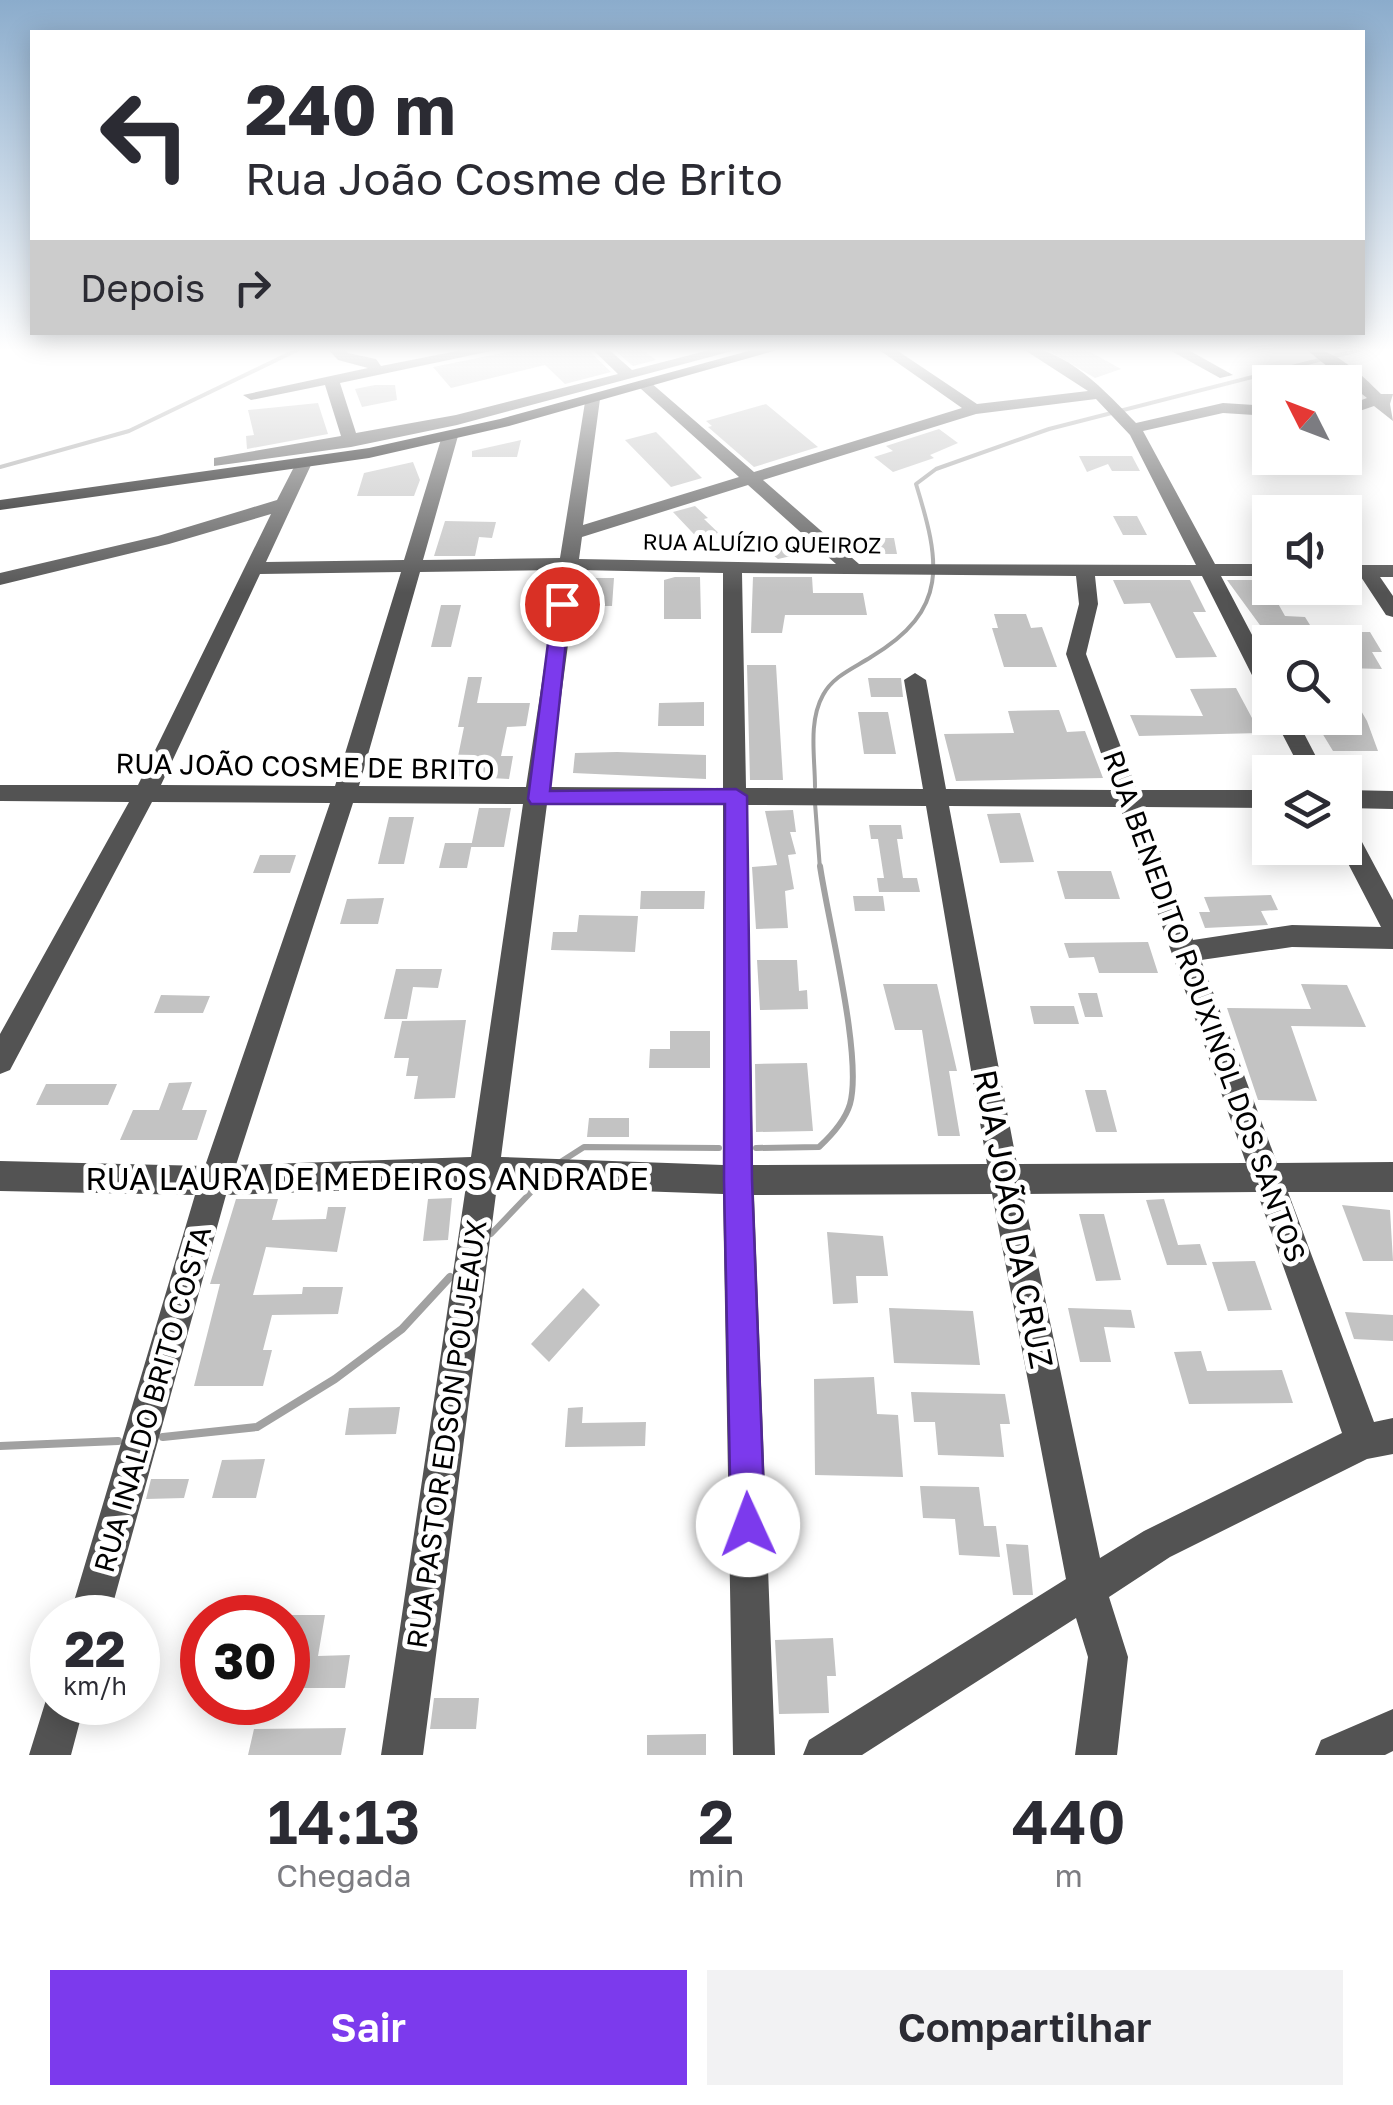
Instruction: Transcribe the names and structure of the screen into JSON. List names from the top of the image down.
{
  "streets": {
    "street": [
      "RUA ALUÍZIO QUEIROZ",
      "RUA JOÃO COSME DE BRITO",
      "RUA BENEDITO ROUXINOL DOS SANTOS",
      "RUA LAURA DE MEDEIROS ANDRADE",
      "RUA JOÃO DA CRUZ",
      "RUA INALDO BRITO COSTA",
      "RUA PASTOR EDSON POUJEAUX"
    ]
  },
  "crossings": [
    ["RUA ALUÍZIO QUEIROZ", "RUA BENEDITO ROUXINOL DOS SANTOS"],
    ["RUA ALUÍZIO QUEIROZ", "RUA INALDO BRITO COSTA"],
    ["RUA ALUÍZIO QUEIROZ", "RUA PASTOR EDSON POUJEAUX"],
    ["RUA JOÃO COSME DE BRITO", "RUA BENEDITO ROUXINOL DOS SANTOS"],
    ["RUA JOÃO COSME DE BRITO", "RUA JOÃO DA CRUZ"],
    ["RUA JOÃO COSME DE BRITO", "RUA INALDO BRITO COSTA"],
    ["RUA JOÃO COSME DE BRITO", "RUA PASTOR EDSON POUJEAUX"],
    ["RUA BENEDITO ROUXINOL DOS SANTOS", "RUA LAURA DE MEDEIROS ANDRADE"],
    ["RUA LAURA DE MEDEIROS ANDRADE", "RUA JOÃO DA CRUZ"],
    ["RUA LAURA DE MEDEIROS ANDRADE", "RUA INALDO BRITO COSTA"],
    ["RUA LAURA DE MEDEIROS ANDRADE", "RUA PASTOR EDSON POUJEAUX"]
  ],
  "north": "top left",
  "page": {
    "turn": ["240 m", "Rua João Cosme de Brito"],
    "then": "Depois",
    "speed": "22 km/h",
    "limit": "30",
    "eta": [
      "14:13",
      "Chegada",
      "2",
      "min",
      "440",
      "m"
    ],
    "buttons": ["Sair", "Compartilhar"]
  }
}
